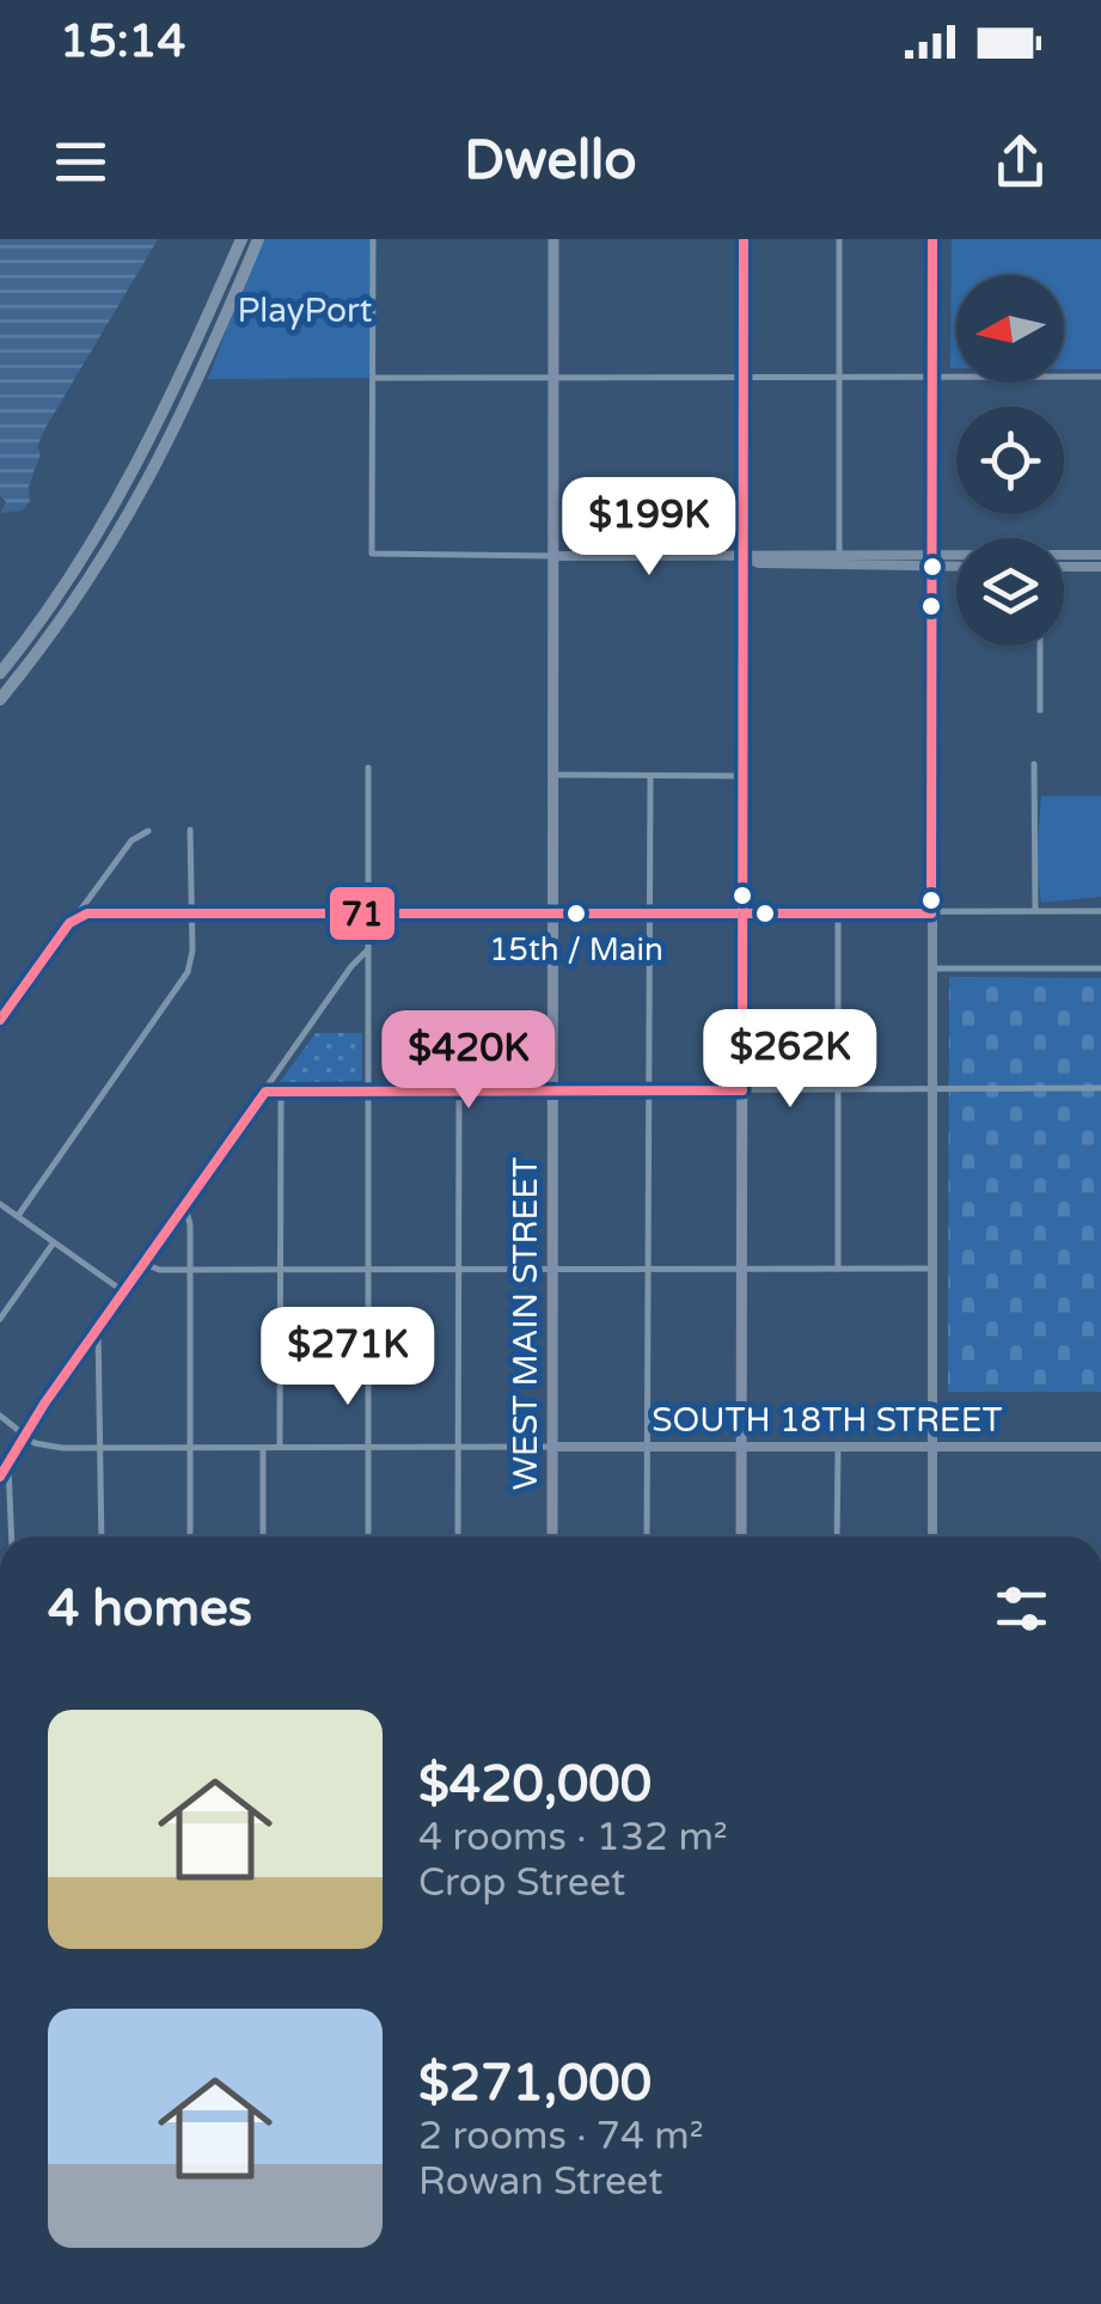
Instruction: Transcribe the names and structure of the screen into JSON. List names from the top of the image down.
{
  "streets": {
    "main road": ["WEST MAIN STREET"],
    "street": ["SOUTH 18TH STREET"]
  },
  "crossings": [
    ["WEST MAIN STREET", "SOUTH 18TH STREET"]
  ],
  "parks": ["PlayPort"],
  "places": ["15th / Main"],
  "lines": ["transit line 71"],
  "north": "left",
  "page": {
    "status": "15:14",
    "header": "Dwello",
    "price": [
      "$199K",
      "$262K",
      "$420K",
      "$271K"
    ],
    "heading": "4 homes",
    "list": [
      {
        "name": "$420,000",
        "note": "4 rooms · 132 m² · Crop Street"
      },
      {
        "name": "$271,000",
        "note": "2 rooms · 74 m² · Rowan Street"
      }
    ]
  }
}
